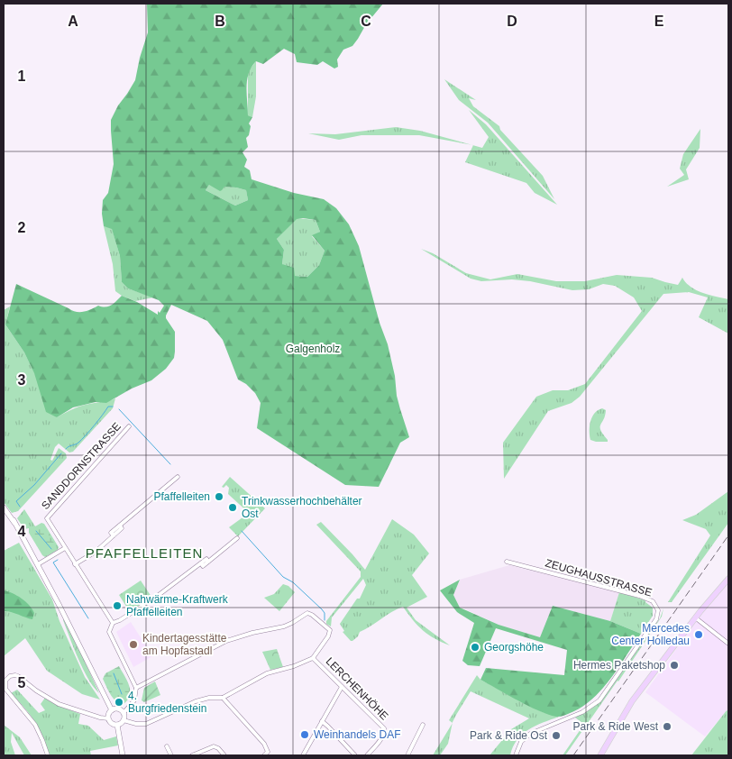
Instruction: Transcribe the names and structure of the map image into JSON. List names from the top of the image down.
{
  "streets": {
    "street": ["SANDDORNSTRASSE", "ZEUGHAUSSTRASSE", "LERCHENHÖHE"]
  },
  "districts": ["PFAFFELLEITEN"],
  "parks": ["Galgenholz"],
  "places": [
    "Pfaffelleiten",
    "Trinkwasserhochbehälter Ost",
    "Nahwärme-Kraftwerk Pfaffelleiten",
    "Mercedes Center Holledau",
    "Kindertagesstätte am Hopfastadl",
    "Georgshöhe",
    "Hermes Paketshop",
    "4. Burgfriedenstein",
    "Park & Ride West",
    "Weinhandels DAF",
    "Park & Ride Ost"
  ],
  "grid": {
    "columns": [
      "A",
      "B",
      "C",
      "D",
      "E"
    ],
    "rows": [
      "1",
      "2",
      "3",
      "4",
      "5"
    ]
  }
}
